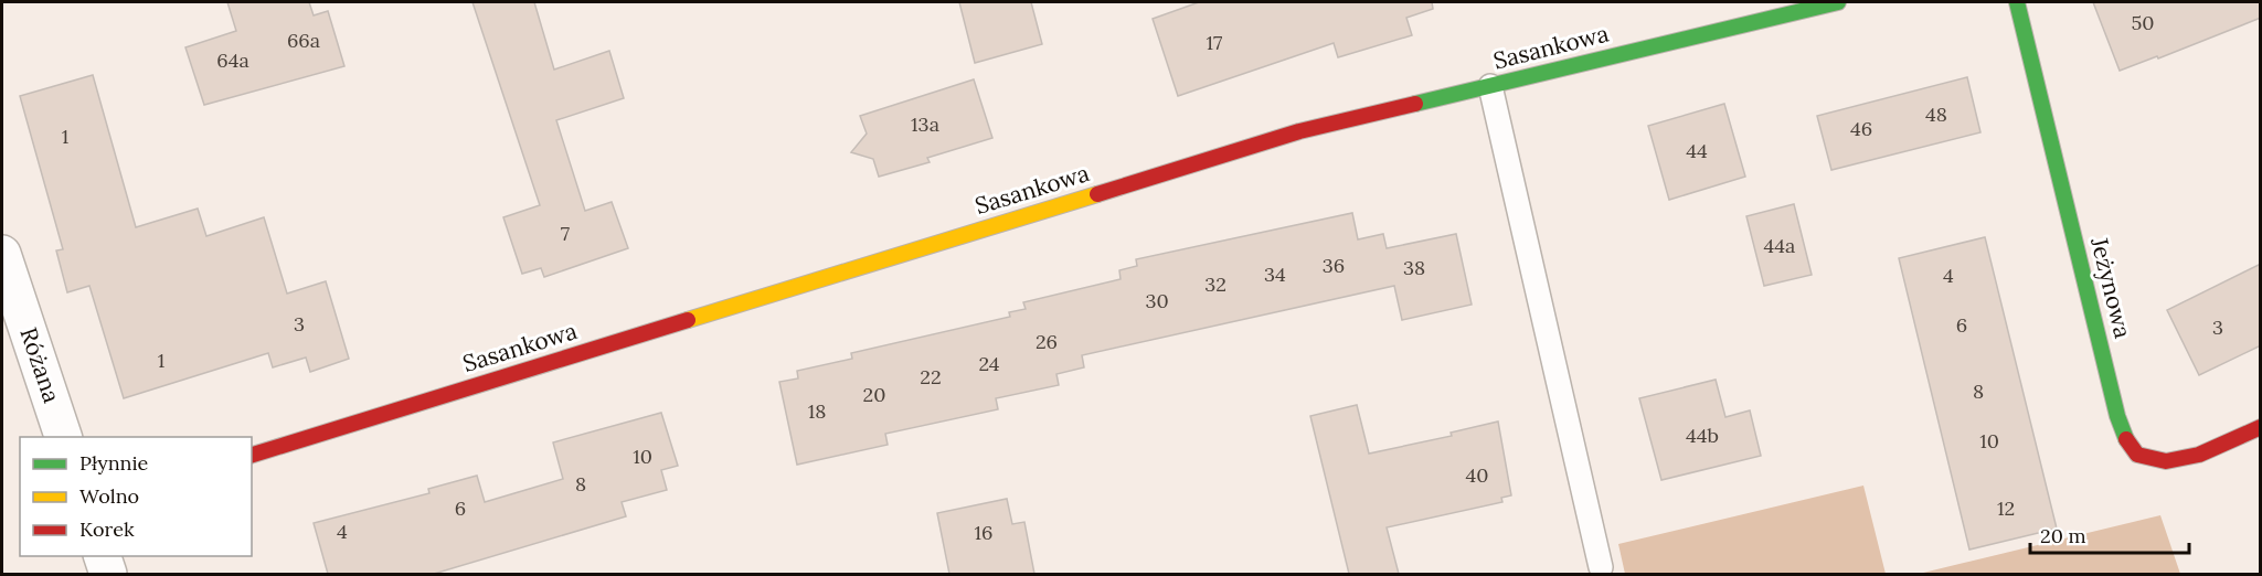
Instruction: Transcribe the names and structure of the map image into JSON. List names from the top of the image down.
{
  "streets": {
    "street": ["Sasankowa", "Jeżynowa", "Różana"]
  },
  "house_numbers": [
    "50",
    "66a",
    "17",
    "64a",
    "48",
    "13a",
    "46",
    "1",
    "44",
    "7",
    "44a",
    "36",
    "38",
    "34",
    "4",
    "32",
    "30",
    "3",
    "6",
    "3",
    "26",
    "1",
    "24",
    "22",
    "8",
    "20",
    "18",
    "44b",
    "10",
    "10",
    "40",
    "8",
    "6",
    "12",
    "4",
    "16"
  ],
  "legend": ["Płynnie", "Wolno", "Korek"],
  "scale_bar": "20 m"
}
